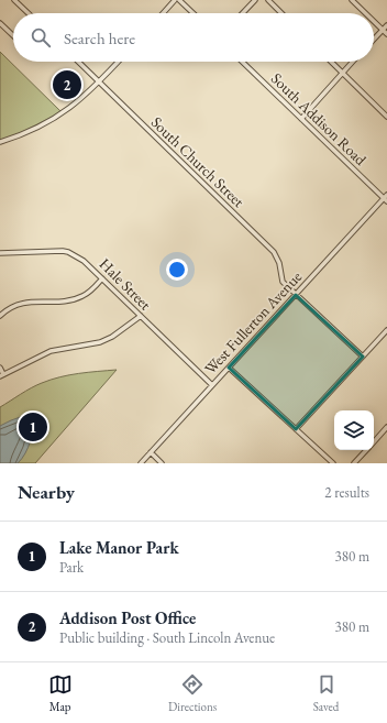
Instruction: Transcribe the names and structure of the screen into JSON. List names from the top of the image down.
{
  "streets": {
    "street": [
      "South Addison Road",
      "South Church Street",
      "Hale Street",
      "West Fullerton Avenue"
    ]
  },
  "crossings": [
    ["South Addison Road", "West Fullerton Avenue"],
    ["South Church Street", "West Fullerton Avenue"],
    ["Hale Street", "West Fullerton Avenue"]
  ],
  "page": {
    "search": "Search here",
    "pins": ["2", "1"],
    "heading": ["Nearby", "2 results"],
    "list": [
      {
        "mark": "1",
        "name": "Lake Manor Park",
        "note": "Park",
        "value": "380 m"
      },
      {
        "mark": "2",
        "name": "Addison Post Office",
        "note": "Public building · South Lincoln Avenue",
        "value": "380 m"
      }
    ],
    "nav": ["Map", "Directions", "Saved"]
  }
}
